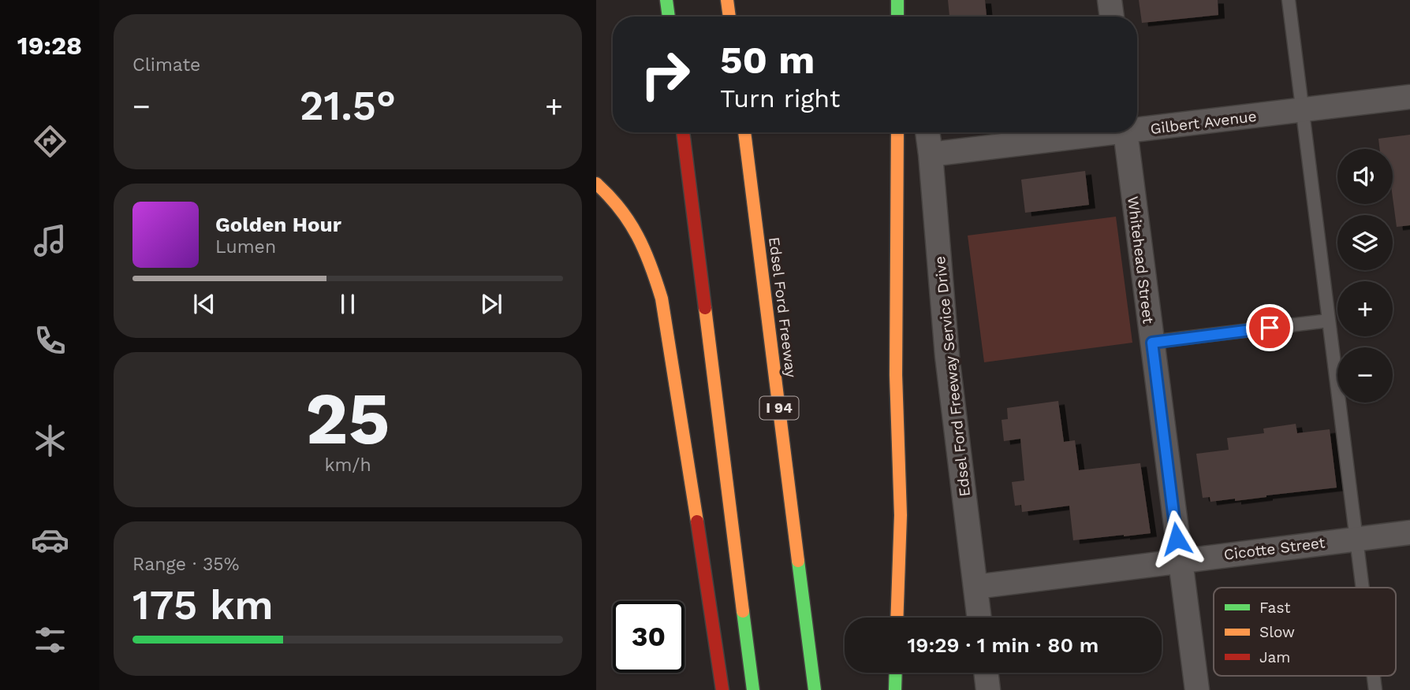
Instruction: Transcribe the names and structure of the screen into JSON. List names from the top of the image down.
{
  "streets": {
    "highway": ["Edsel Ford Freeway", "I 94"],
    "street": [
      "Gilbert Avenue",
      "Whitehead Street",
      "Edsel Ford Freeway Service Drive",
      "Cicotte Street"
    ]
  },
  "crossings": [
    ["Gilbert Avenue", "Edsel Ford Freeway Service Drive"],
    ["Whitehead Street", "Cicotte Street"],
    ["Edsel Ford Freeway Service Drive", "Cicotte Street"]
  ],
  "legend": ["Fast", "Slow", "Jam"],
  "page": {
    "tabs": "19:28",
    "tile": [
      "Climate",
      ["25", "km/h"],
      ["Range · 35%", "175 km"]
    ],
    "turn": ["50 m", "Turn right"],
    "heat": ["−", "21.5°", "+"],
    "map_buttons": ["+", "−"],
    "song": ["Golden Hour", "Lumen"],
    "limit": "30",
    "trip": "19:29 · 1 min · 80 m"
  }
}
